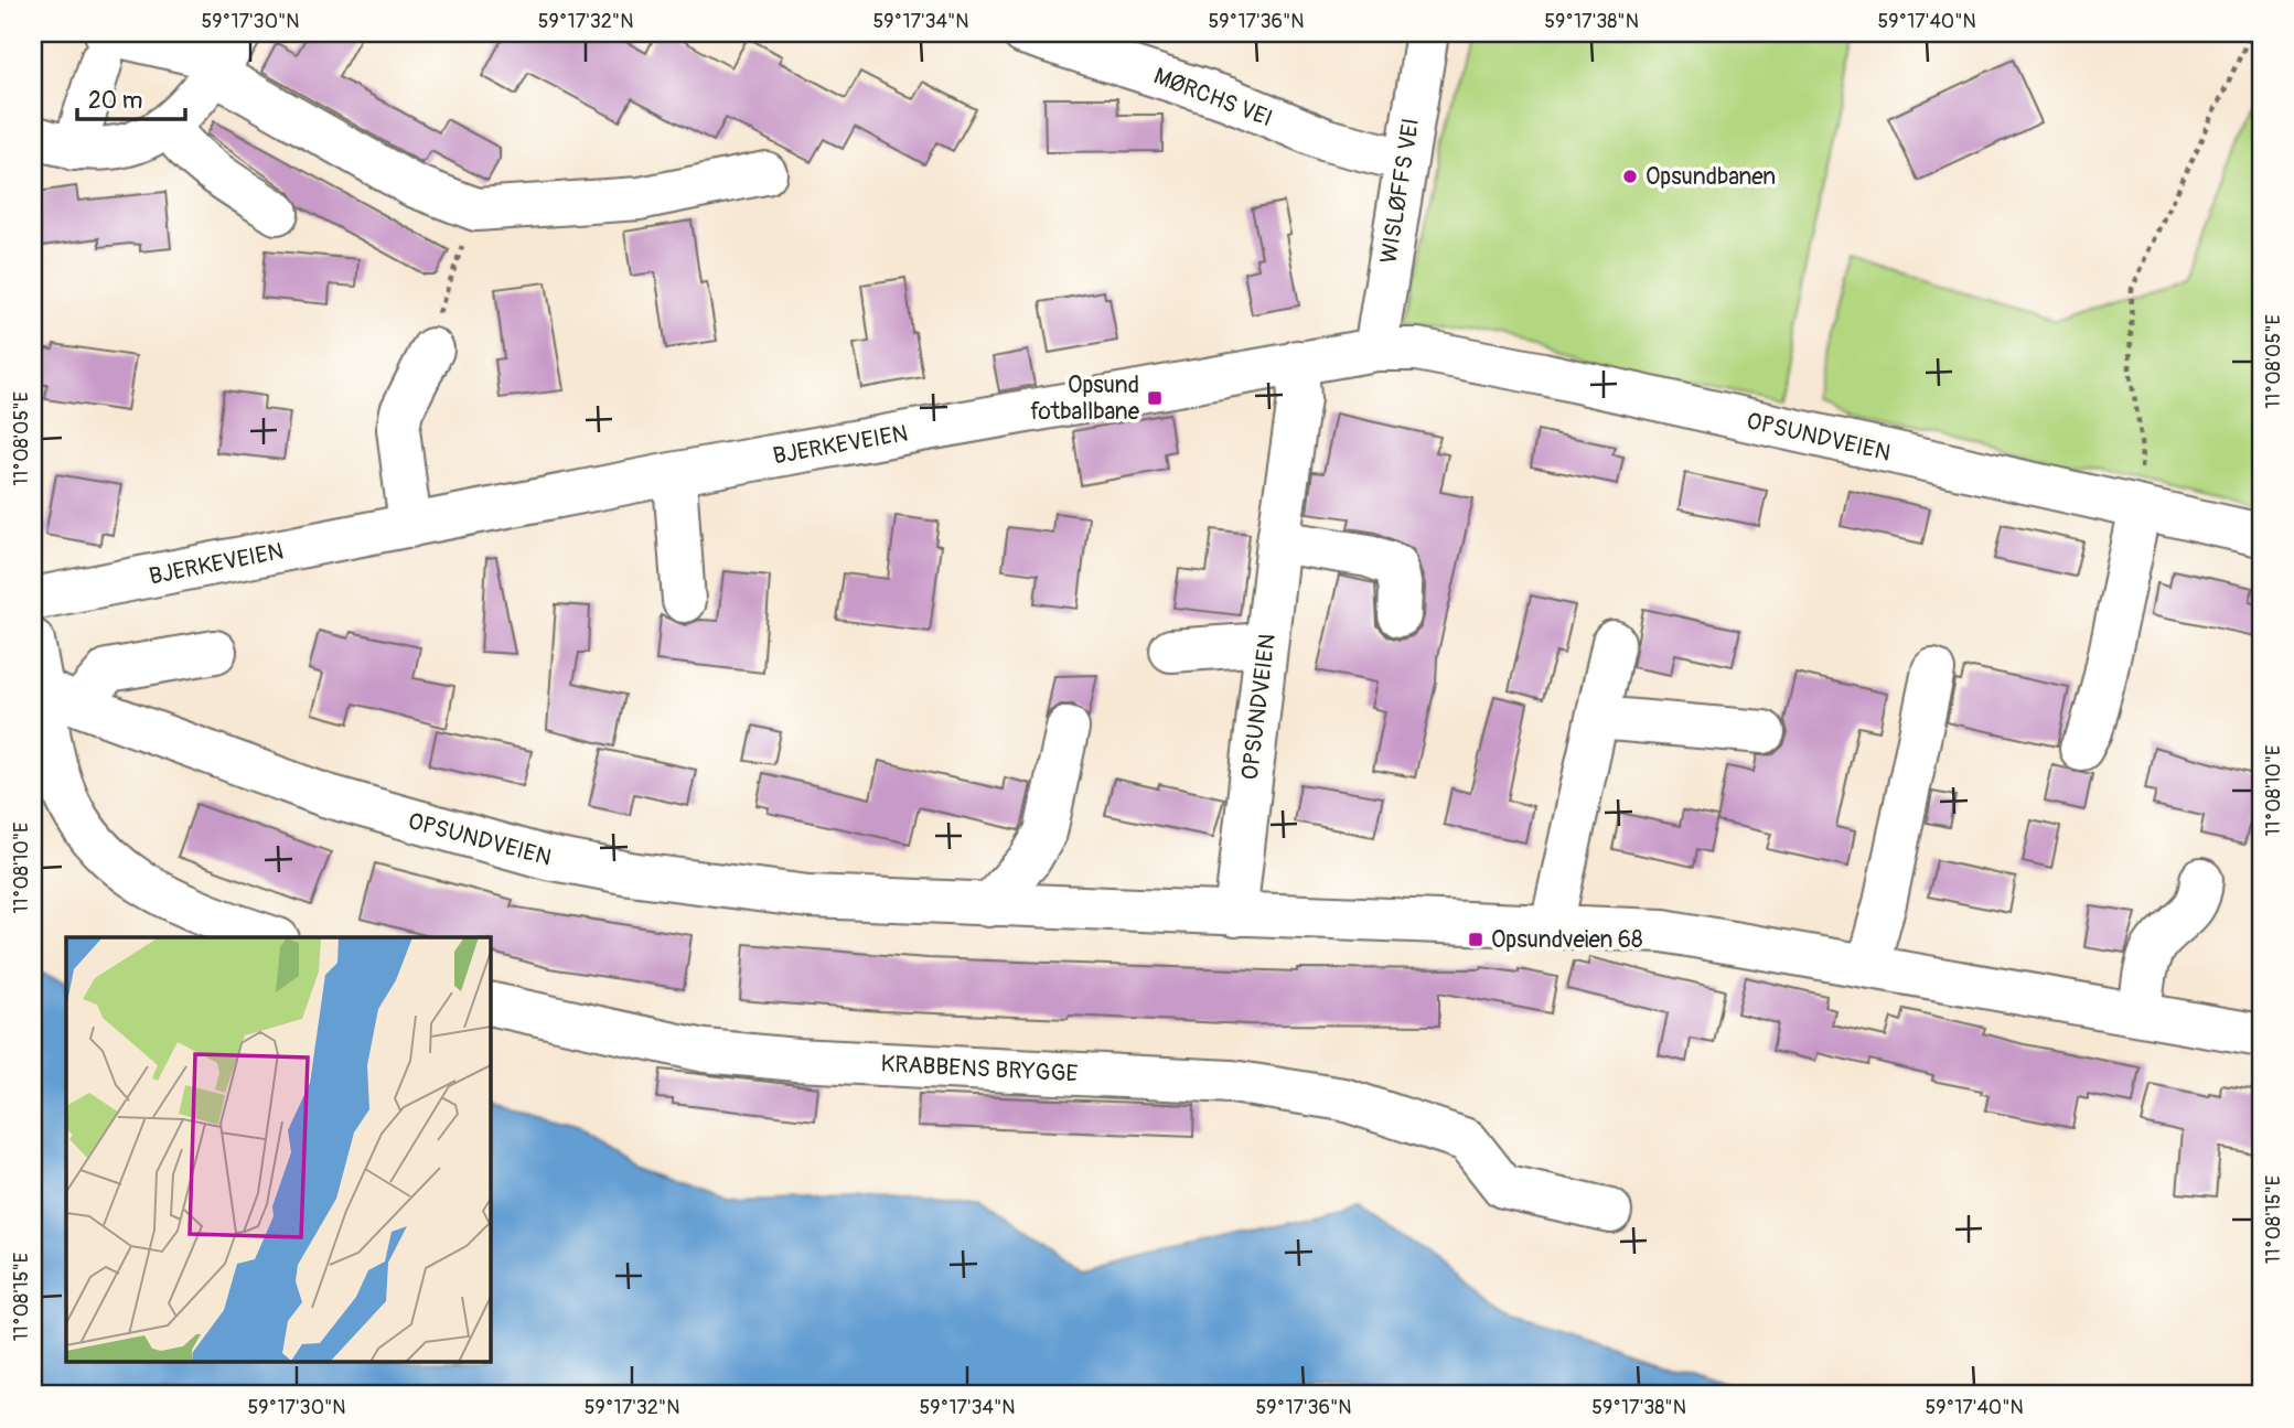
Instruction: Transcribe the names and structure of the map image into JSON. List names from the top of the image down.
{
  "streets": {
    "street": [
      "MØRCHS VEI",
      "WISLØFFS VEI",
      "OPSUNDVEIEN",
      "BJERKEVEIEN",
      "KRABBENS BRYGGE"
    ]
  },
  "crossings": [
    ["MØRCHS VEI", "WISLØFFS VEI"],
    ["WISLØFFS VEI", "OPSUNDVEIEN"],
    ["WISLØFFS VEI", "BJERKEVEIEN"],
    ["OPSUNDVEIEN", "BJERKEVEIEN"]
  ],
  "places": {
    "other": ["Opsundbanen"],
    "transit": ["Opsund fotballbane", "Opsundveien 68"]
  },
  "scale_bar": "20 m",
  "coordinates": [
    "59°17'30\"N",
    "59°17'32\"N",
    "59°17'34\"N",
    "59°17'36\"N",
    "59°17'38\"N",
    "59°17'40\"N",
    "11°08'05\"E",
    "11°08'10\"E",
    "11°08'15\"E"
  ]
}
